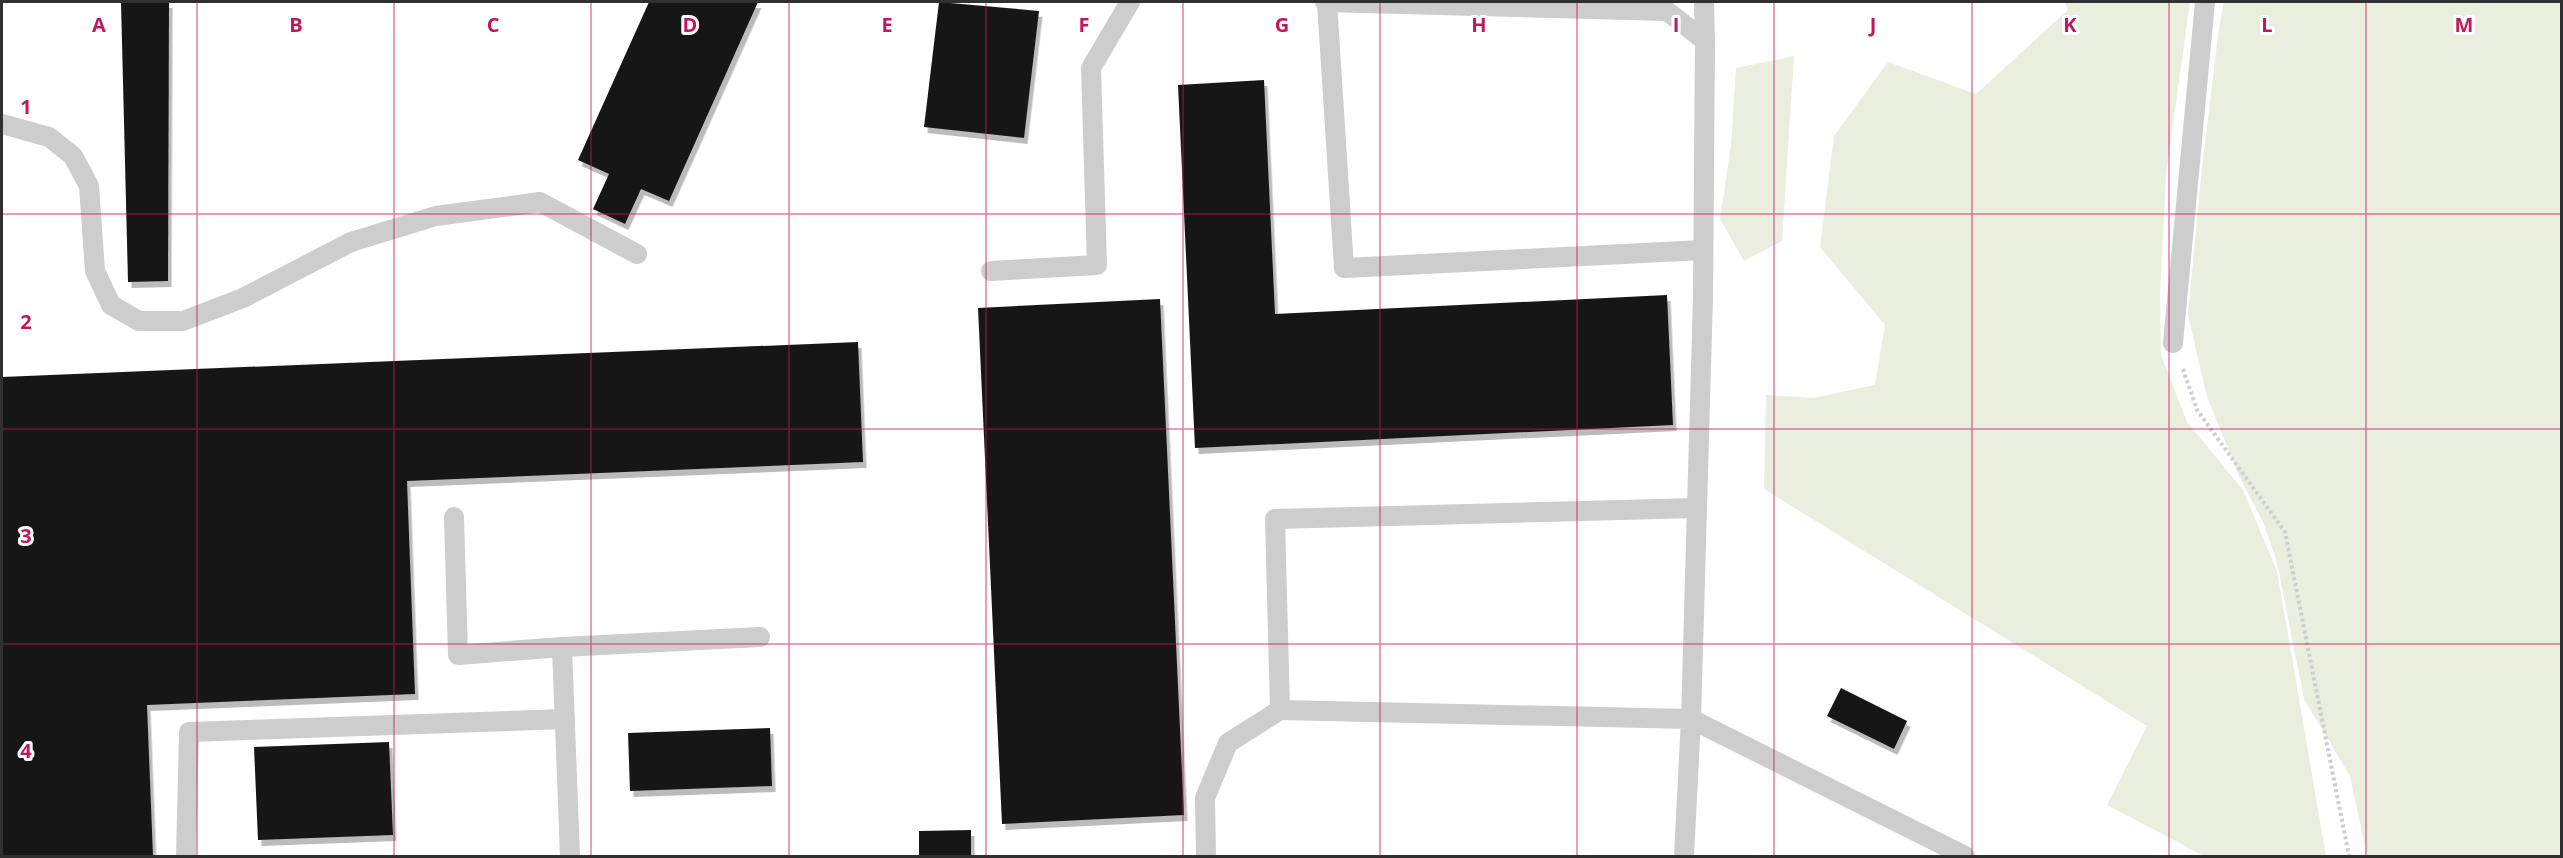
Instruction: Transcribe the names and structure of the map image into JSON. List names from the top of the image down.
{
  "grid": {
    "columns": [
      "A",
      "B",
      "C",
      "D",
      "E",
      "F",
      "G",
      "H",
      "I",
      "J",
      "K",
      "L",
      "M"
    ],
    "rows": [
      "1",
      "2",
      "3",
      "4"
    ]
  }
}
